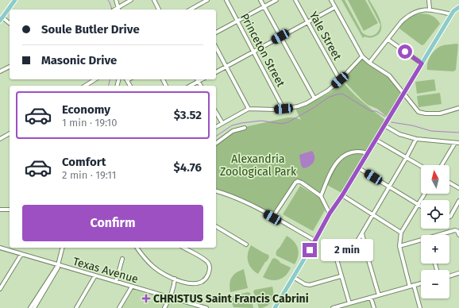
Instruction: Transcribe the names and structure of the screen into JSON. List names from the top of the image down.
{
  "streets": {
    "street": ["Yale Street", "Princeton Street", "Texas Avenue"]
  },
  "parks": ["Alexandria Zoological Park"],
  "places": {
    "health": ["CHRISTUS Saint Francis Cabrini"]
  },
  "north": "top",
  "page": {
    "banner": ["Soule Butler Drive", "Masonic Drive"],
    "list": [
      {
        "name": "Economy",
        "note": "1 min · 19:10",
        "value": "$3.52"
      },
      {
        "name": "Comfort",
        "note": "2 min · 19:11",
        "value": "$4.76"
      }
    ],
    "map_buttons": ["+", "−"],
    "buttons": "Confirm",
    "bubble": "2 min"
  }
}
